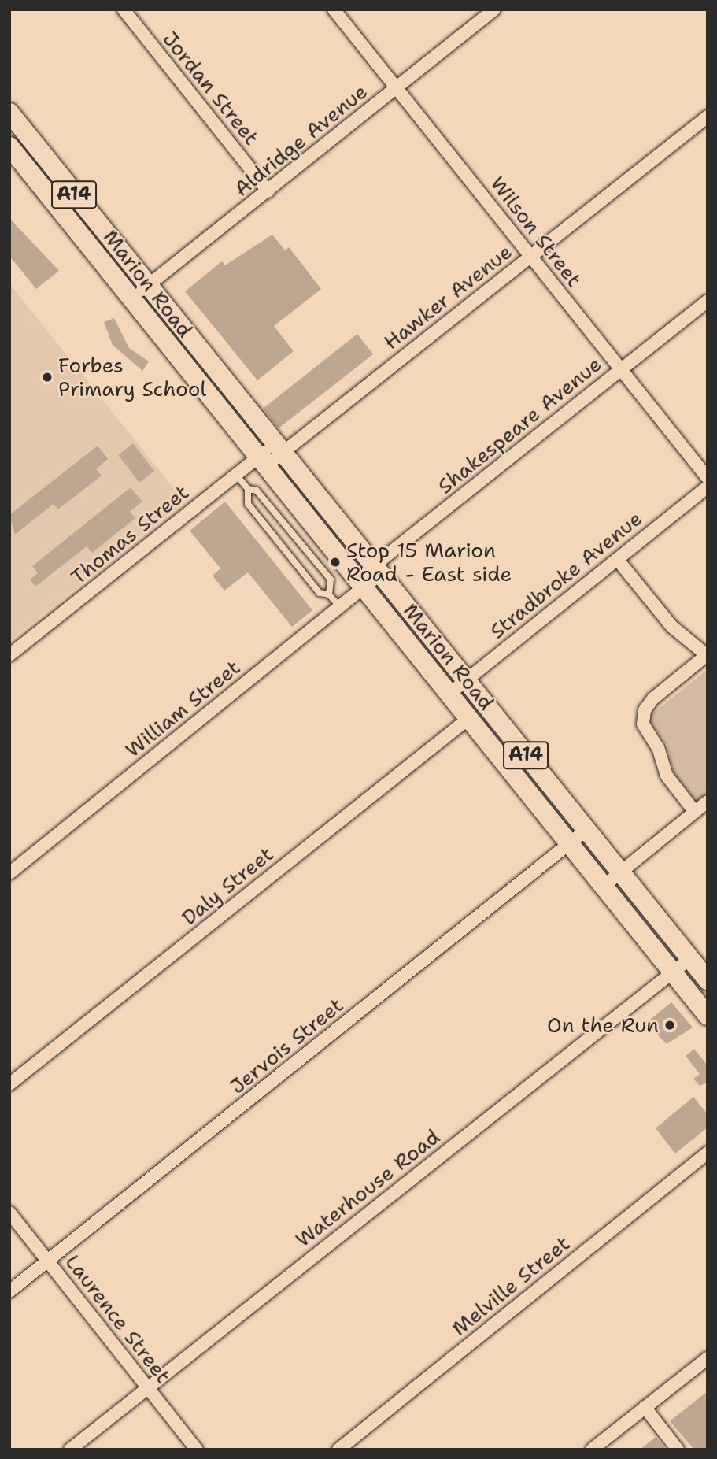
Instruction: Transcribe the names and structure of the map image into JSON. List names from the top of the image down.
{
  "streets": {
    "main road": ["A14", "Marion Road"],
    "street": [
      "Jordan Street",
      "Aldridge Avenue",
      "Wilson Street",
      "Hawker Avenue",
      "Shakespeare Avenue",
      "Thomas Street",
      "Stradbroke Avenue",
      "William Street",
      "Daly Street",
      "Jervois Street",
      "Waterhouse Road",
      "Melville Street",
      "Laurence Street"
    ]
  },
  "crossings": [
    ["Jordan Street", "Aldridge Avenue"],
    ["Aldridge Avenue", "Wilson Street"],
    ["Aldridge Avenue", "Marion Road"],
    ["Wilson Street", "Hawker Avenue"],
    ["Wilson Street", "Shakespeare Avenue"],
    ["Marion Road", "Hawker Avenue"],
    ["Marion Road", "Shakespeare Avenue"],
    ["Marion Road", "Thomas Street"],
    ["Marion Road", "Stradbroke Avenue"],
    ["Marion Road", "William Street"],
    ["Marion Road", "Daly Street"],
    ["Marion Road", "Jervois Street"],
    ["Marion Road", "Waterhouse Road"],
    ["Hawker Avenue", "Thomas Street"],
    ["Shakespeare Avenue", "William Street"],
    ["Jervois Street", "Laurence Street"],
    ["Waterhouse Road", "Laurence Street"]
  ],
  "places": ["Forbes Primary School", "Stop 15 Marion Road - East side", "On the Run"]
}
